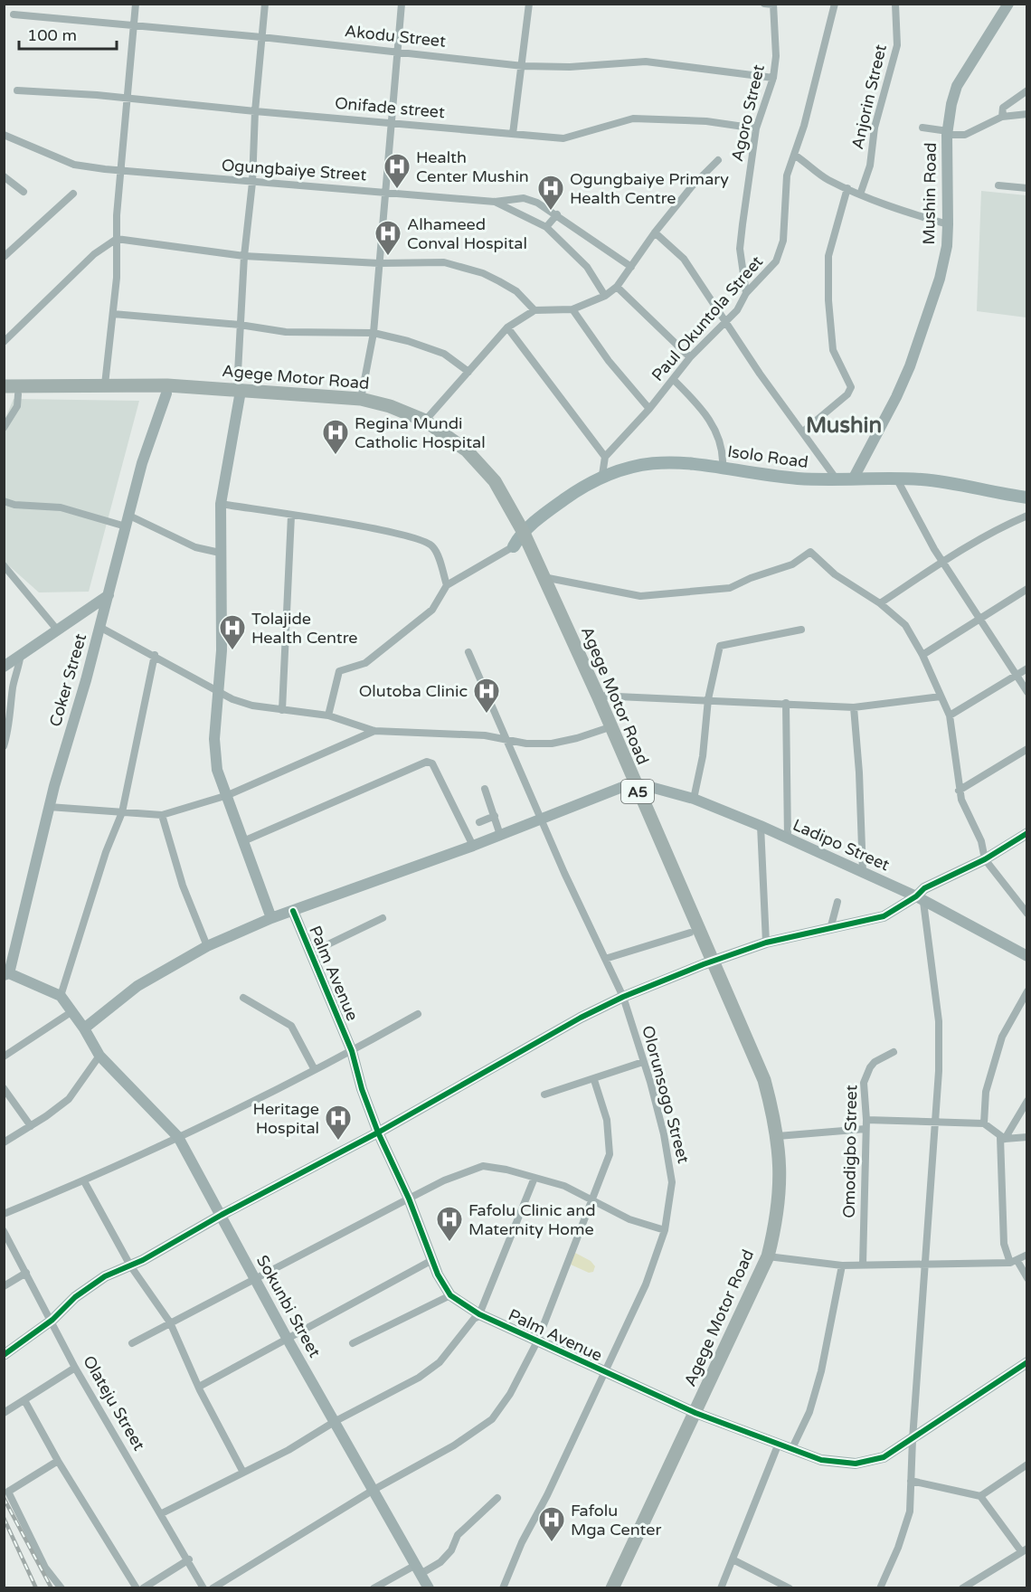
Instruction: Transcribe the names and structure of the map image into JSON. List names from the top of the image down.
{
  "streets": {
    "highway": ["Agege Motor Road", "A5"],
    "main road": ["Isolo Road"],
    "street": [
      "Akodu Street",
      "Anjorin Street",
      "Onifade street",
      "Agoro Street",
      "Ogungbaiye Street",
      "Mushin Road",
      "Paul Okuntola Street",
      "Coker Street",
      "Ladipo Street",
      "Palm Avenue",
      "Olorunsogo Street",
      "Omodigbo Street",
      "Sokunbi Street",
      "Olateju Street"
    ]
  },
  "crossings": [
    ["Akodu Street", "Agoro Street"],
    ["Onifade street", "Agoro Street"],
    ["Agoro Street", "Paul Okuntola Street"],
    ["Mushin Road", "Isolo Road"],
    ["Agege Motor Road", "Isolo Road"],
    ["Agege Motor Road", "Coker Street"],
    ["Agege Motor Road", "Ladipo Street"],
    ["Agege Motor Road", "Palm Avenue"],
    ["Palm Avenue", "Olorunsogo Street"]
  ],
  "districts": ["Mushin"],
  "places": {
    "hospital": [
      "Health Center Mushin",
      "Ogungbaiye Primary Health Centre",
      "Alhameed Conval Hospital",
      "Regina Mundi Catholic Hospital",
      "Tolajide Health Centre",
      "Olutoba Clinic",
      "Heritage Hospital",
      "Fafolu Clinic and Maternity Home",
      "Fafolu Mga Center"
    ]
  },
  "scale_bar": "100 m"
}
